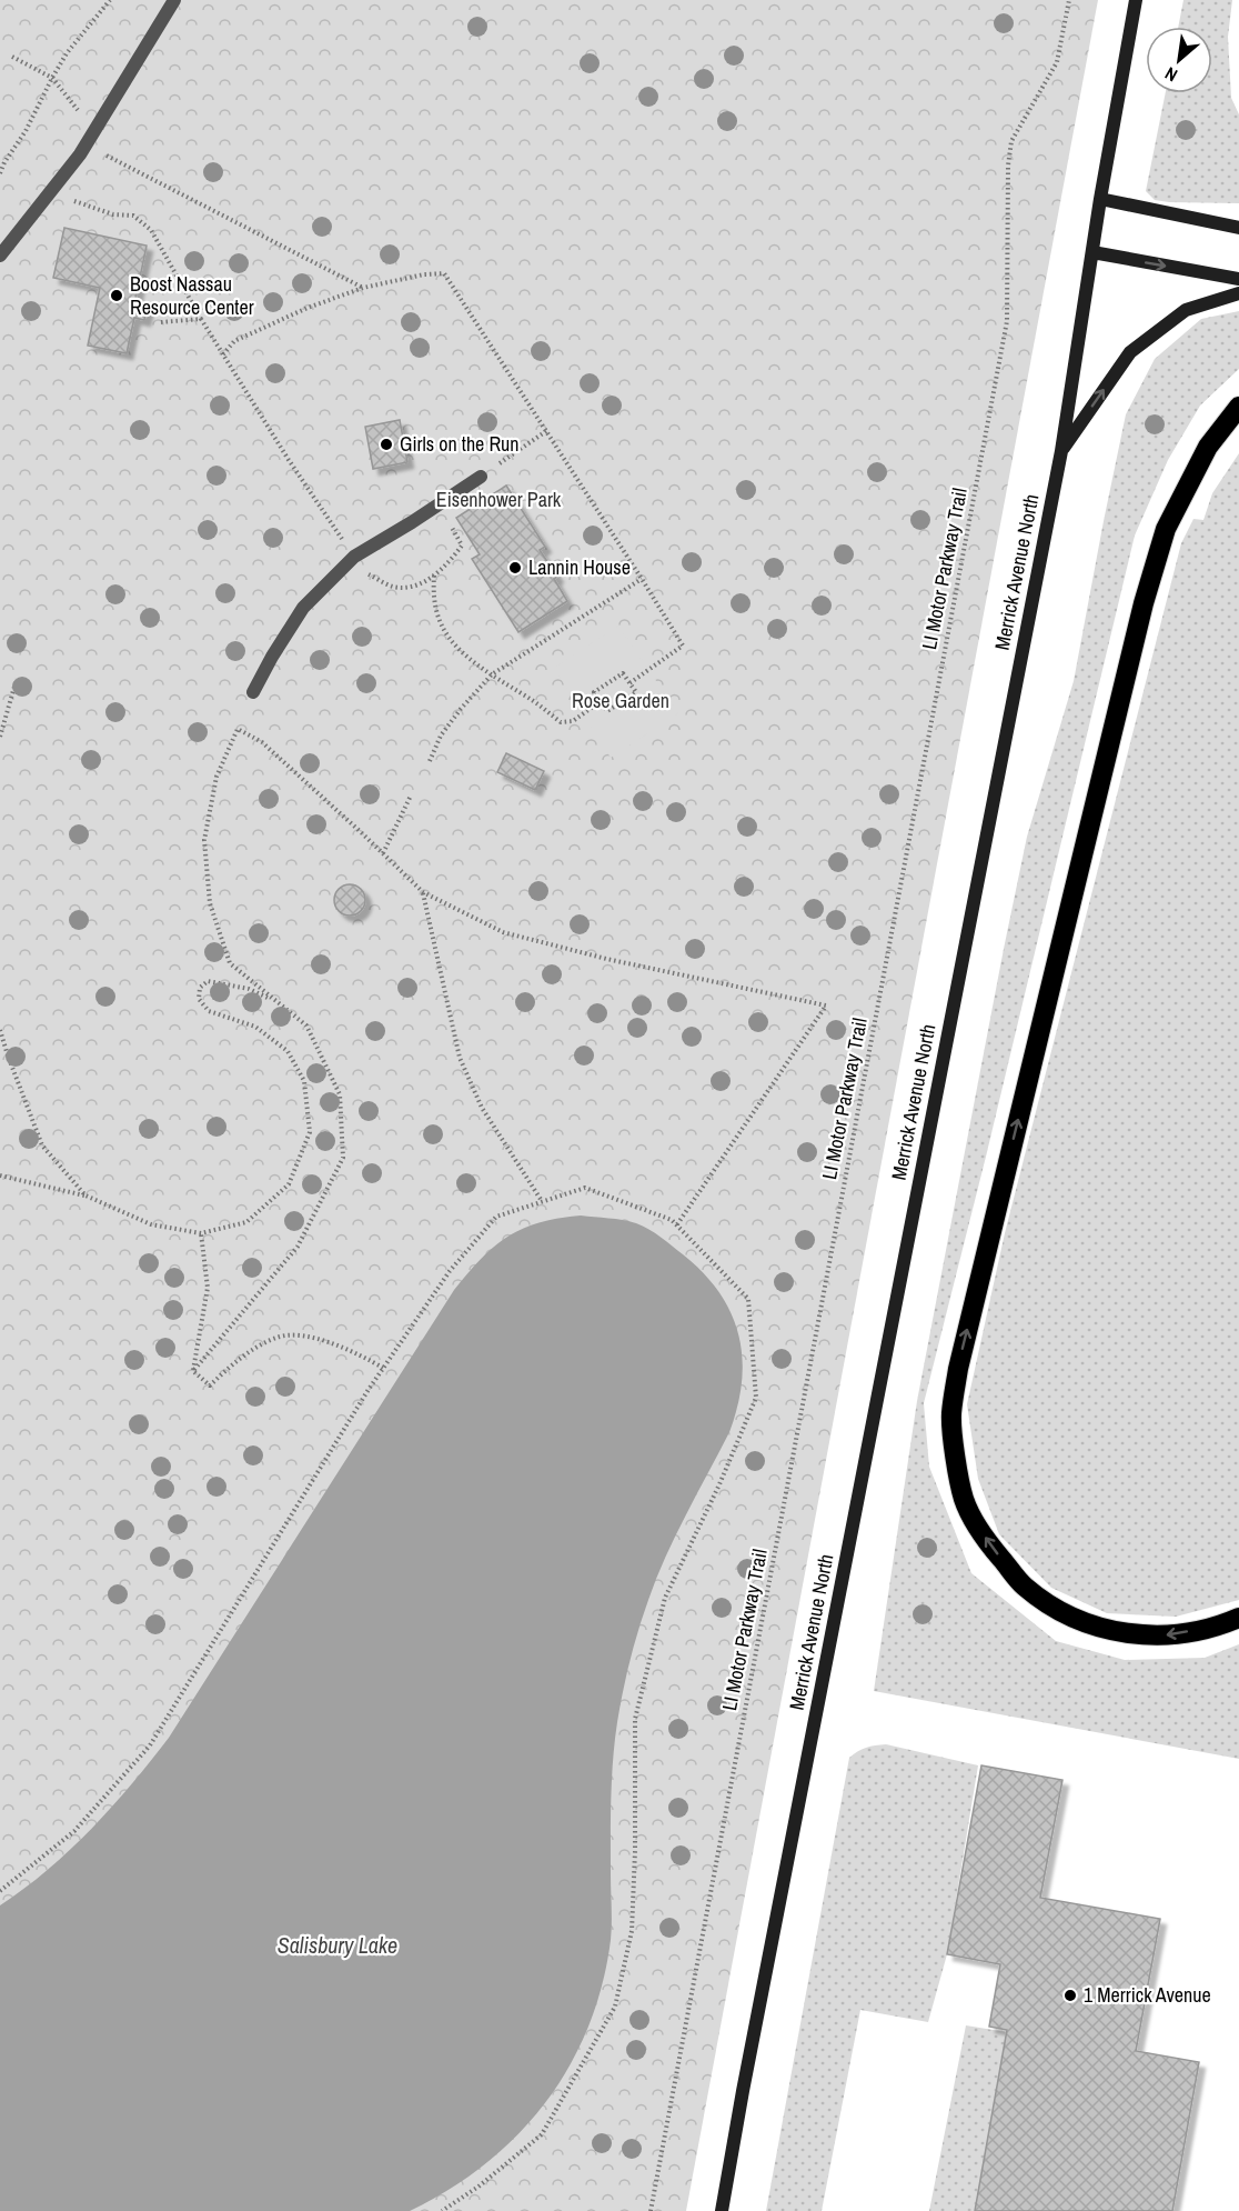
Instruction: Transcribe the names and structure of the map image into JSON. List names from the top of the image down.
{
  "streets": {
    "main road": ["Merrick Avenue North"],
    "path": ["LI Motor Parkway Trail"]
  },
  "water": ["Salisbury Lake"],
  "parks": ["Eisenhower Park", "Rose Garden"],
  "places": [
    "Boost Nassau Resource Center",
    "Girls on the Run",
    "Lannin House",
    "1 Merrick Avenue"
  ],
  "north": "bottom left"
}
